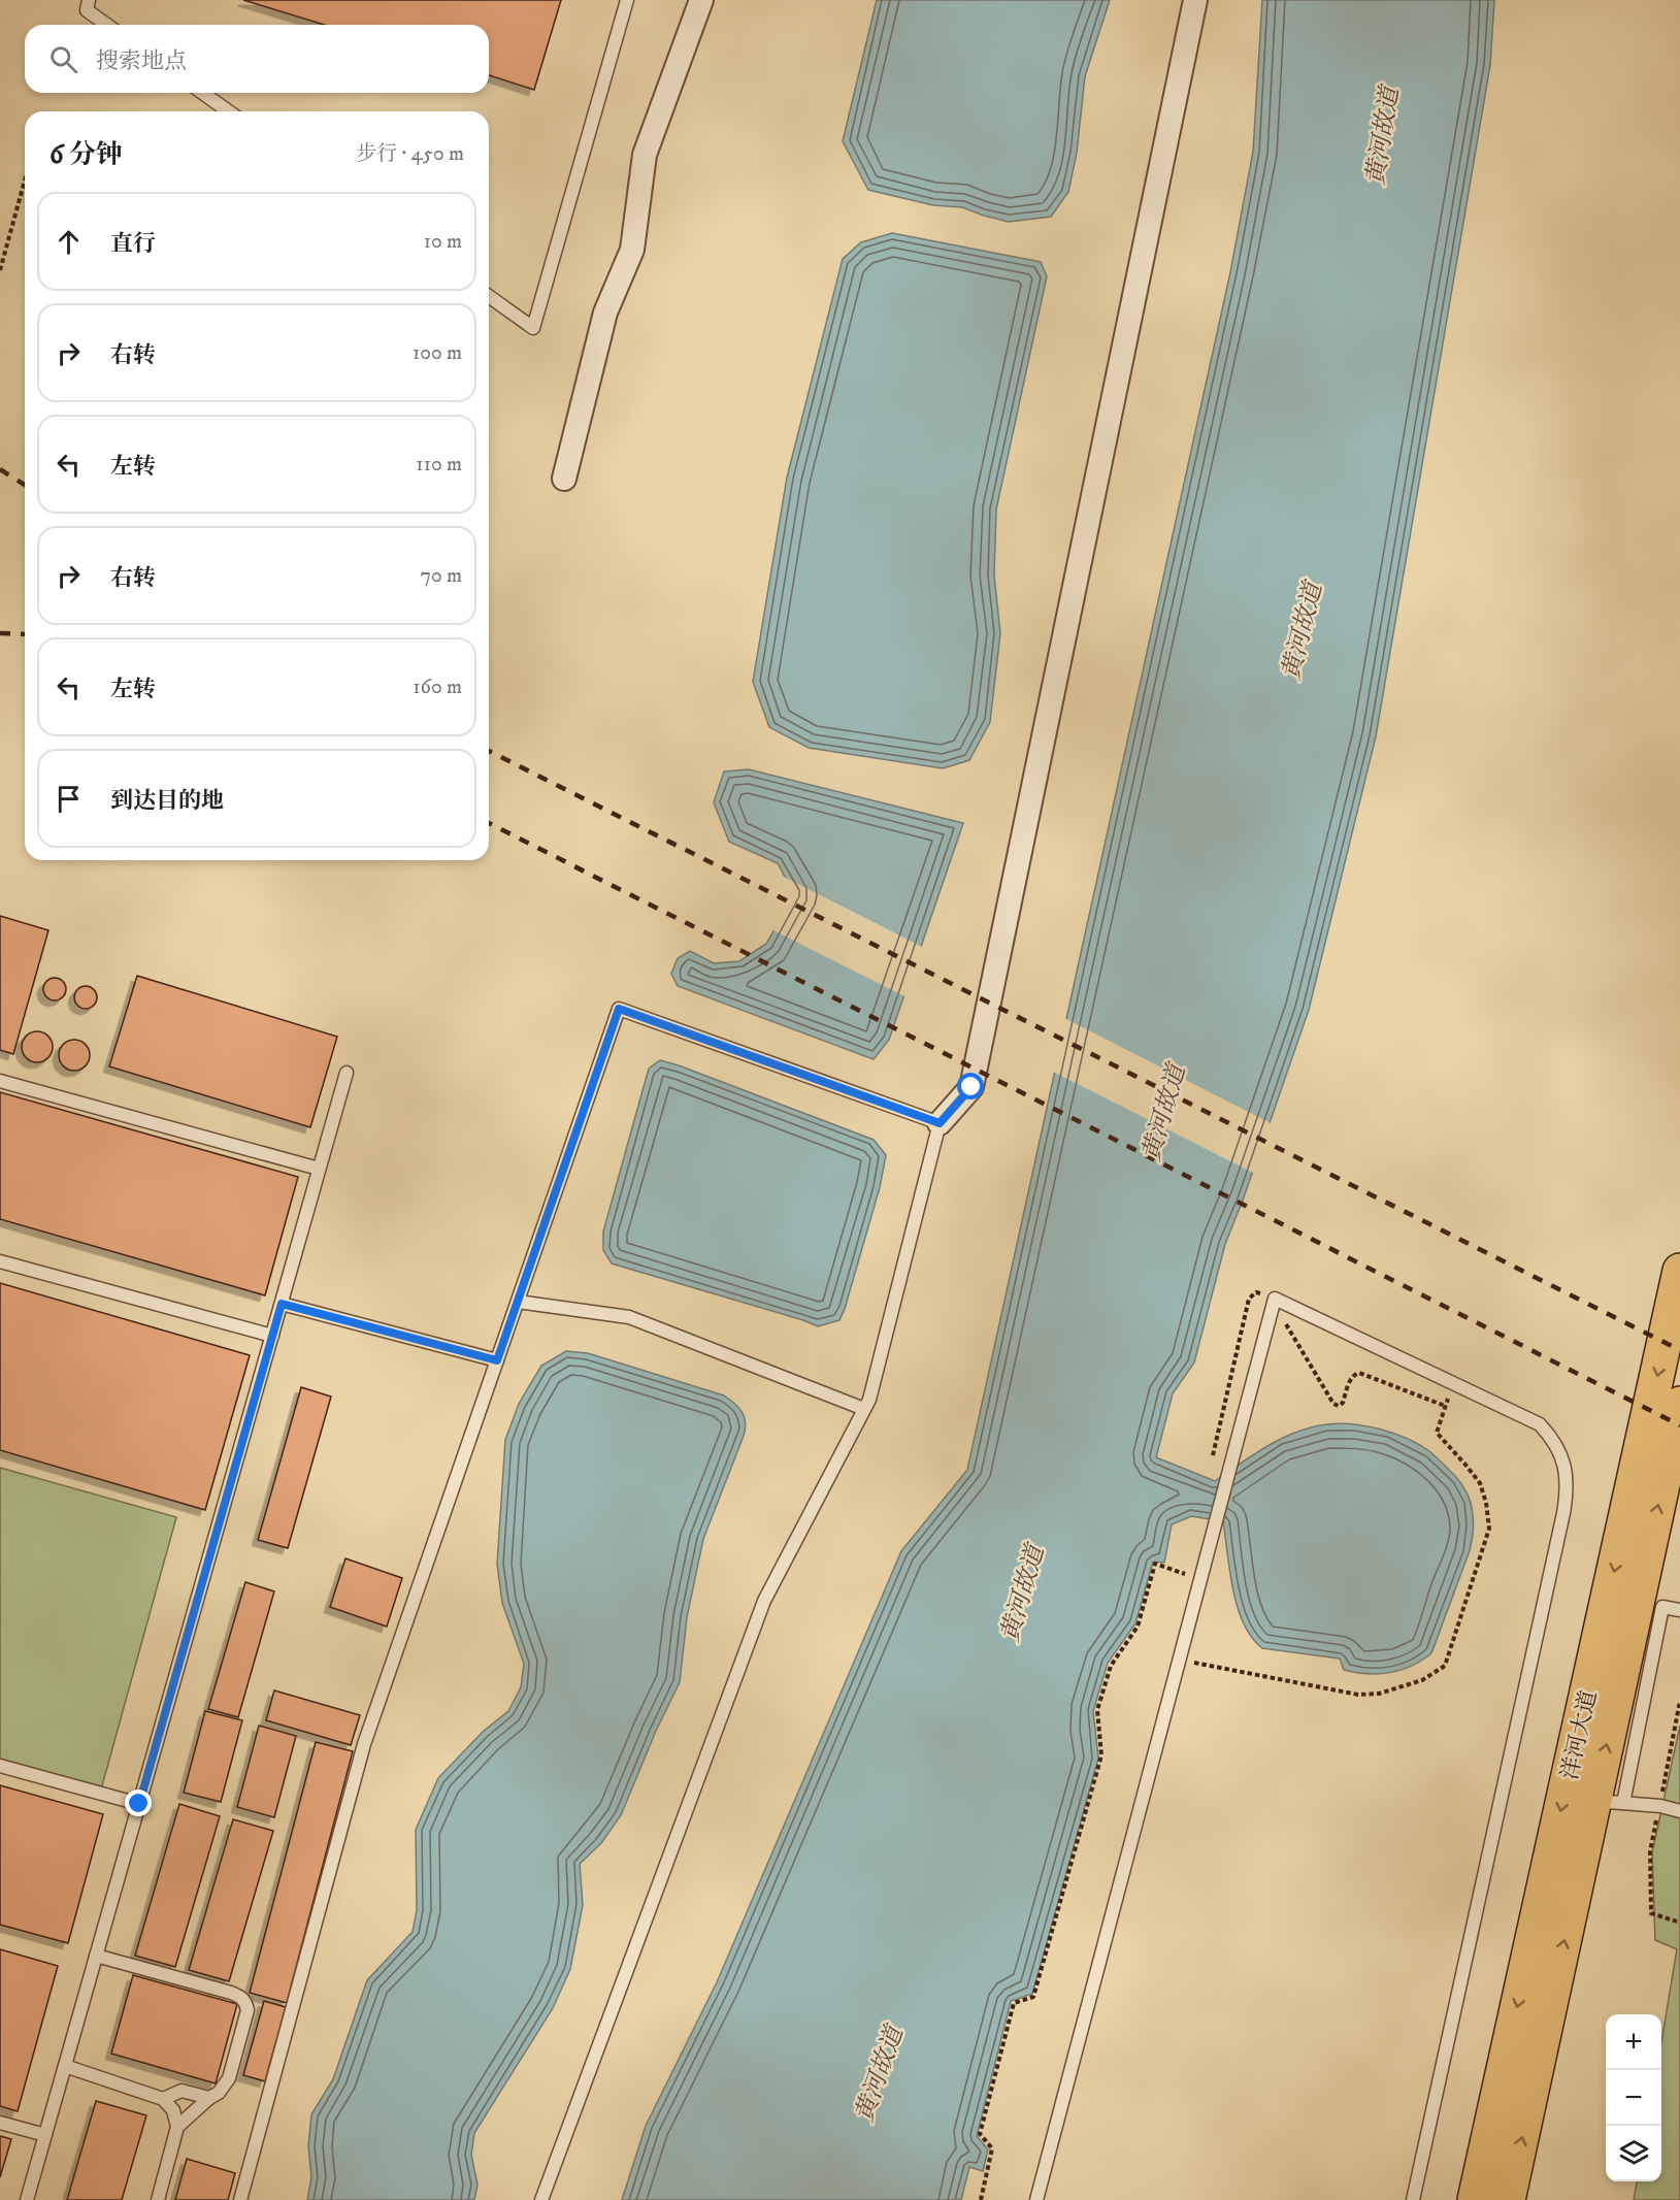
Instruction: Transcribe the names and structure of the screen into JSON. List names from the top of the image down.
{
  "streets": {
    "main road": ["洋河大道"]
  },
  "water": ["黄河故道"],
  "page": {
    "search": "搜索地点",
    "heading": ["6 分钟", "步行 · 450 m"],
    "list": [
      ["直行", "10 m"],
      ["右转", "100 m"],
      ["左转", "110 m"],
      ["右转", "70 m"],
      ["左转", "160 m"],
      "到达目的地"
    ],
    "map_buttons": ["+", "−"]
  }
}
